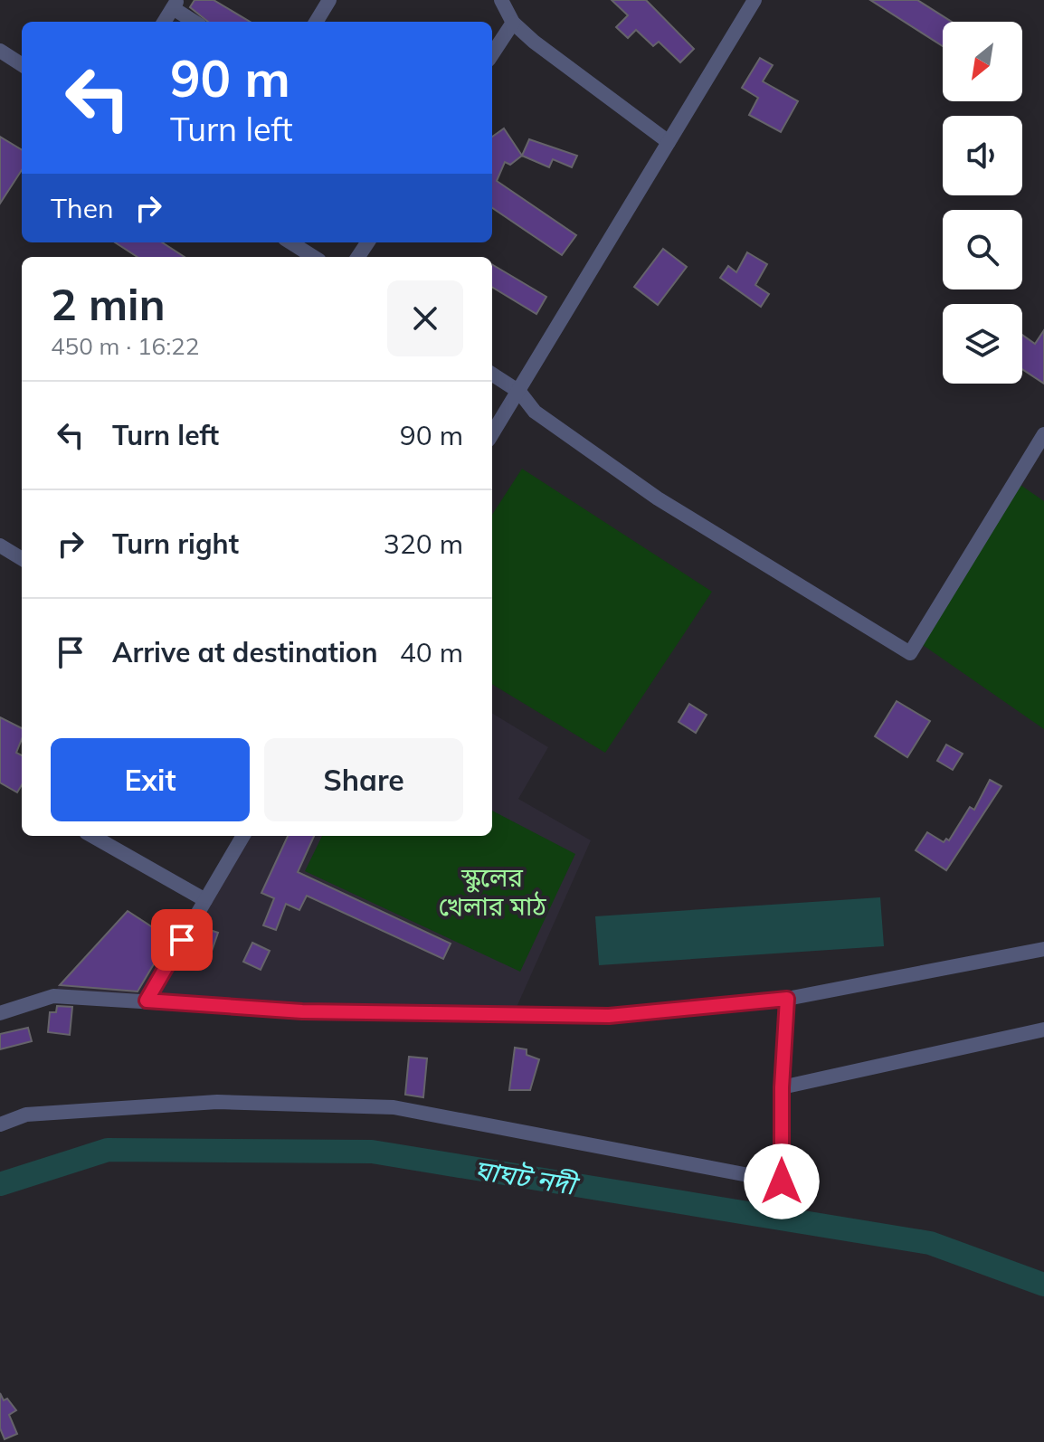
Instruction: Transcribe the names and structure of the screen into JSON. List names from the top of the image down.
{
  "water": ["ঘাঘট নদী"],
  "parks": ["স্কুলের খেলার মাঠ"],
  "north": "bottom left",
  "page": {
    "turn": ["90 m", "Turn left"],
    "then": "Then",
    "heading": ["2 min", "450 m · 16:22"],
    "list": [
      {
        "name": "Turn left",
        "value": "90 m"
      },
      {
        "name": "Turn right",
        "value": "320 m"
      },
      {
        "name": "Arrive at destination",
        "value": "40 m"
      }
    ],
    "buttons": ["Exit", "Share"]
  }
}
